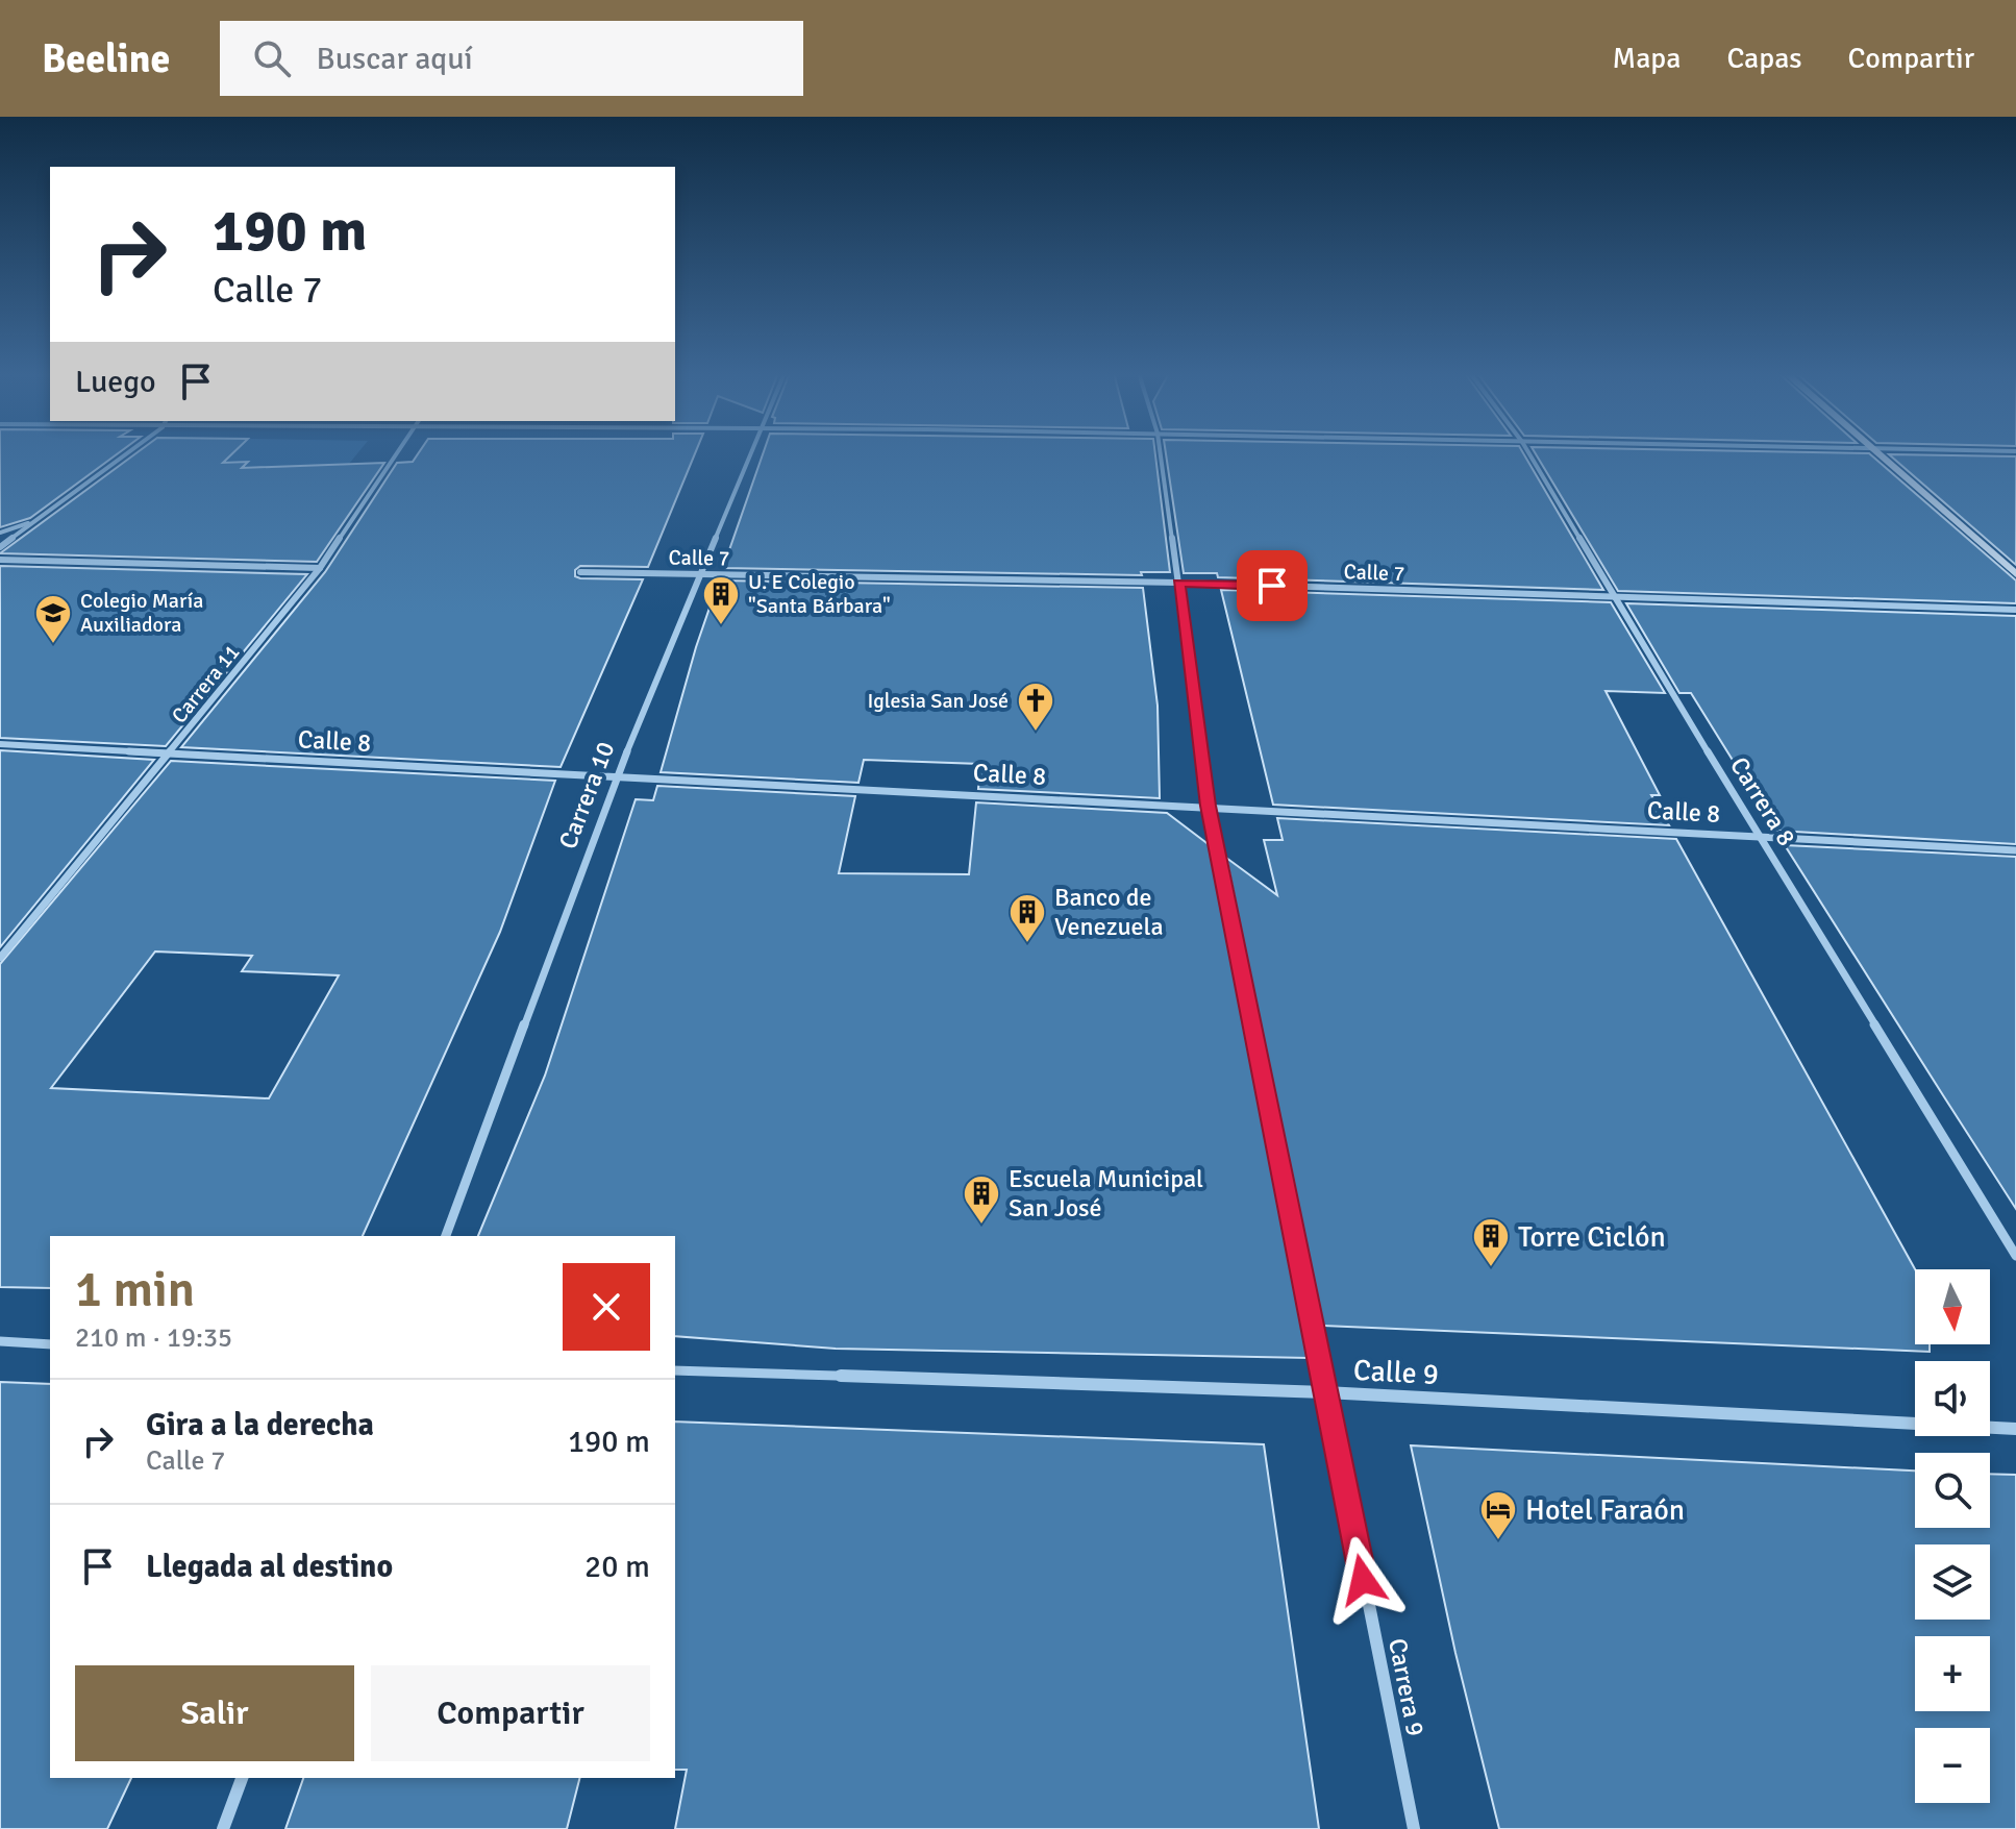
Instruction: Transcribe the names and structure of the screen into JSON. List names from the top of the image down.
{
  "streets": {
    "street": [
      "Calle 7",
      "Carrera 11",
      "Calle 8",
      "Carrera 10",
      "Carrera 8",
      "Calle 9",
      "Carrera 9"
    ]
  },
  "crossings": [
    ["Calle 7", "Carrera 10"],
    ["Calle 7", "Carrera 8"],
    ["Calle 7", "Carrera 9"],
    ["Carrera 11", "Calle 8"],
    ["Calle 8", "Carrera 10"],
    ["Calle 8", "Carrera 8"],
    ["Calle 8", "Carrera 9"],
    ["Calle 9", "Carrera 9"]
  ],
  "places": {
    "building": [
      "U. E Colegio \"Santa Bárbara\"",
      "Banco de Venezuela",
      "Escuela Municipal San José",
      "Torre Ciclón"
    ],
    "school or university": ["Colegio María Auxiliadora"],
    "church": ["Iglesia San José"],
    "hotel": ["Hotel Faraón"]
  },
  "north": "bottom",
  "page": {
    "header": "Beeline",
    "search": "Buscar aquí",
    "nav": ["Mapa", "Capas", "Compartir"],
    "turn": ["190 m", "Calle 7"],
    "then": "Luego",
    "heading": ["1 min", "210 m · 19:35"],
    "map_buttons": ["+", "−"],
    "list": [
      {
        "name": "Gira a la derecha",
        "note": "Calle 7",
        "value": "190 m"
      },
      {
        "name": "Llegada al destino",
        "value": "20 m"
      }
    ],
    "buttons": ["Salir", "Compartir"]
  }
}
